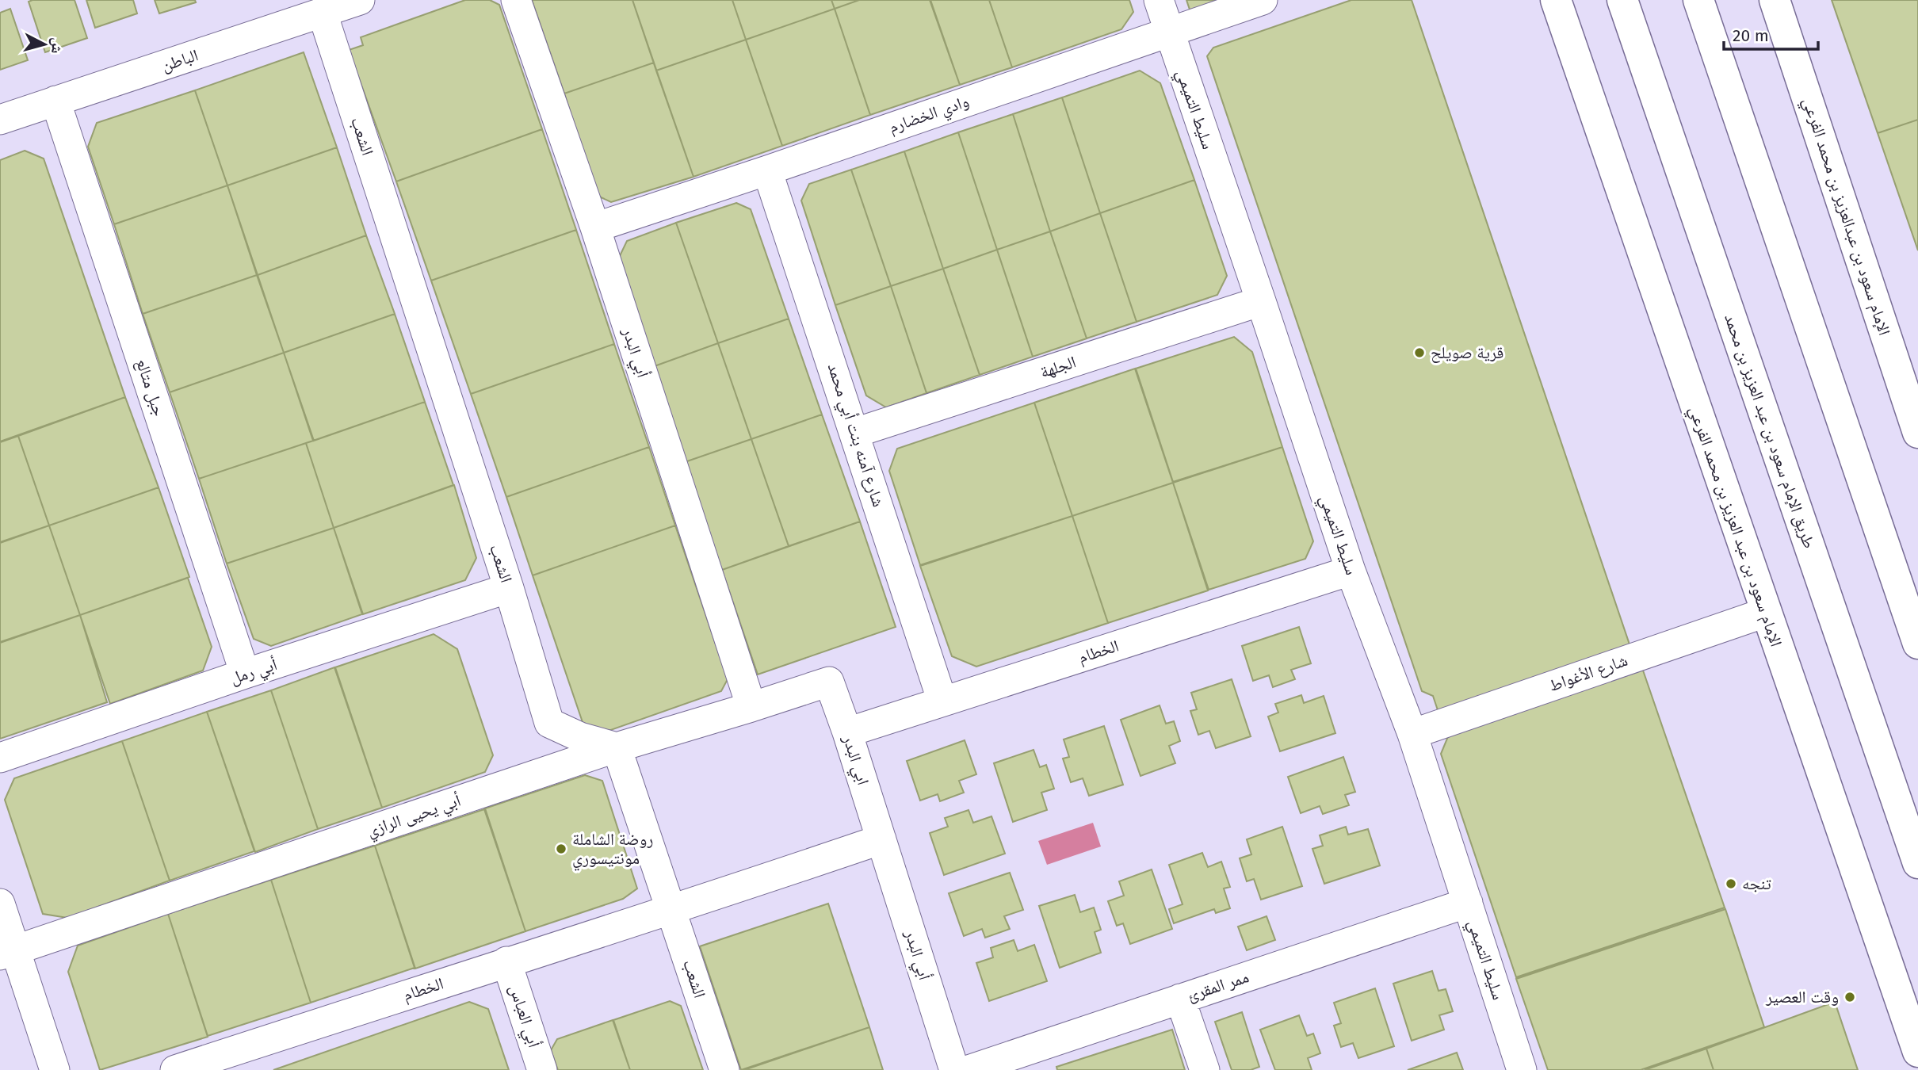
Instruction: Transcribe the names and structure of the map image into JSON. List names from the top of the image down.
{
  "streets": {
    "main road": ["الإمام سعود بن عبدالعزيز بن محمد الفرعي", "طريق الإمام سعود بن عبد العزيز بن محمد", "الإمام سعود بن عبد العزيز بن محمد الفرعي"],
    "street": [
      "الباطن",
      "سليط التميمي",
      "وادي الخضارم",
      "الشعب",
      "أبي البدر",
      "الجلهة",
      "جبل متالع",
      "شارع آمنه بنت أبي محمد",
      "الخطام",
      "أبي رمل",
      "شارع الأغواط",
      "ابي البدر",
      "أبي يحيى الرازي",
      "ممر المقرئ",
      "أبي العباس"
    ]
  },
  "crossings": [
    ["الباطن", "الشعب"],
    ["الباطن", "جبل متالع"],
    ["سليط التميمي", "وادي الخضارم"],
    ["سليط التميمي", "الجلهة"],
    ["سليط التميمي", "الخطام"],
    ["سليط التميمي", "شارع الأغواط"],
    ["سليط التميمي", "ممر المقرئ"],
    ["وادي الخضارم", "أبي البدر"],
    ["وادي الخضارم", "شارع آمنه بنت أبي محمد"],
    ["الشعب", "الخطام"],
    ["الشعب", "أبي رمل"],
    ["الشعب", "أبي يحيى الرازي"],
    ["أبي البدر", "الخطام"],
    ["أبي البدر", "ابي البدر"],
    ["أبي البدر", "أبي يحيى الرازي"],
    ["الجلهة", "شارع آمنه بنت أبي محمد"],
    ["جبل متالع", "أبي رمل"],
    ["شارع آمنه بنت أبي محمد", "الخطام"],
    ["الإمام سعود بن عبد العزيز بن محمد الفرعي", "شارع الأغواط"],
    ["الخطام", "ابي البدر"],
    ["الخطام", "أبي العباس"],
    ["ابي البدر", "أبي يحيى الرازي"]
  ],
  "places": [
    "قرية صويلح",
    "روضة الشاملة مونتيسوري",
    "تنجه",
    "وقت العصير"
  ],
  "scale_bar": "20 m",
  "north": "right"
}
